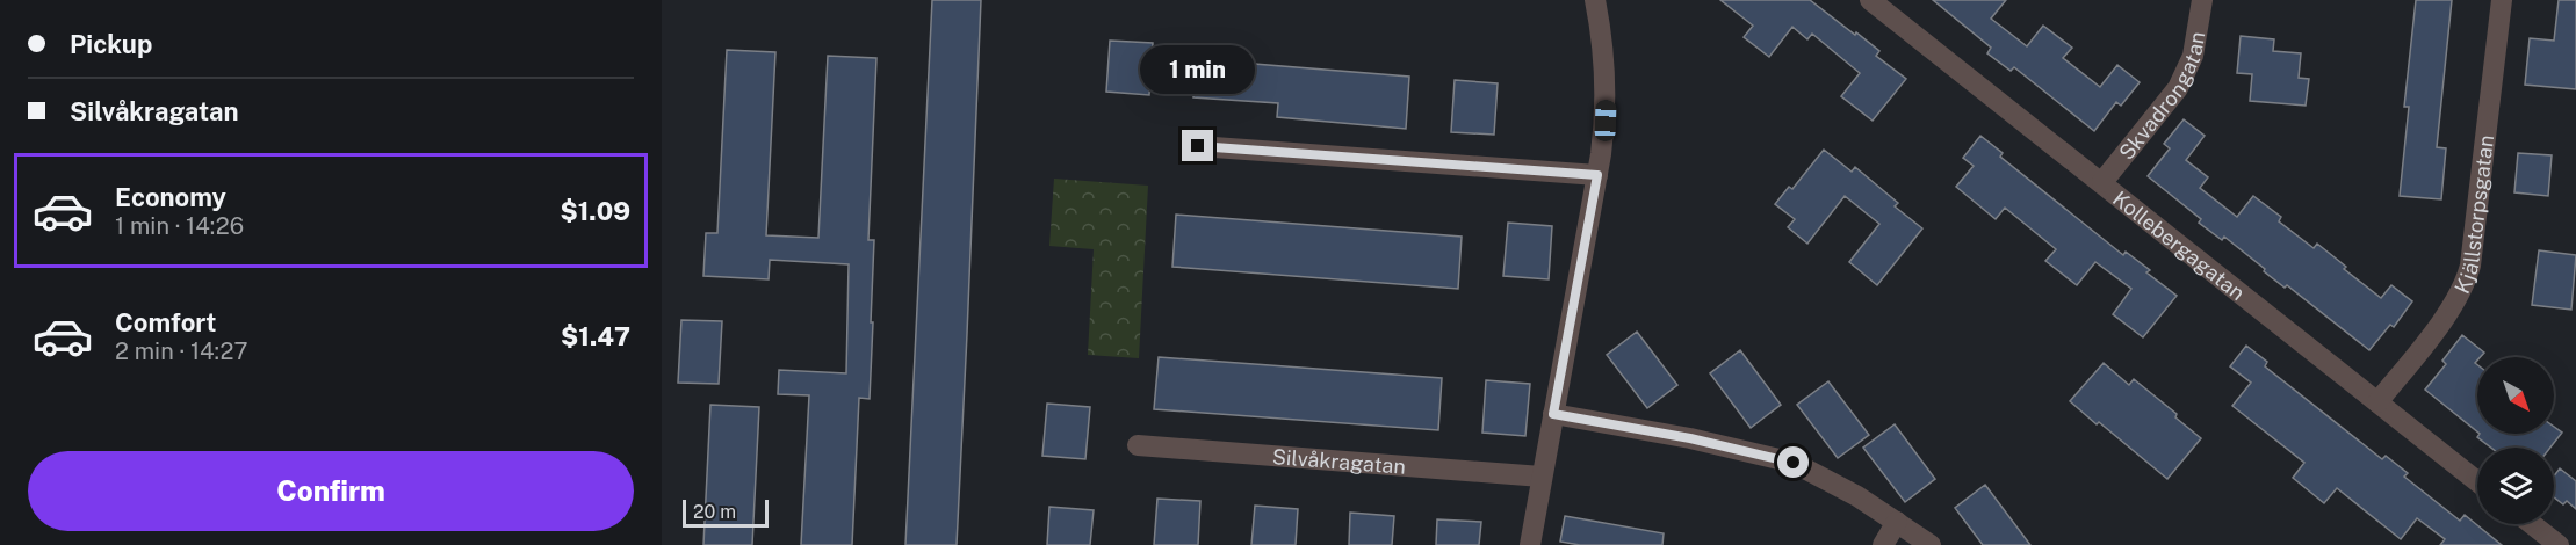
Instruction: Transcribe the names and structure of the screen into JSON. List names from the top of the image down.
{
  "streets": {
    "street": [
      "Skvadrongatan",
      "Kjällstorpsgatan",
      "Kollebergagatan",
      "Silvåkragatan"
    ]
  },
  "crossings": [
    ["Skvadrongatan", "Kollebergagatan"],
    ["Kjällstorpsgatan", "Kollebergagatan"]
  ],
  "scale_bar": "20 m",
  "north": "bottom right",
  "page": {
    "banner": ["Pickup", "Silvåkragatan"],
    "bubble": "1 min",
    "list": [
      {
        "name": "Economy",
        "note": "1 min · 14:26",
        "value": "$1.09"
      },
      {
        "name": "Comfort",
        "note": "2 min · 14:27",
        "value": "$1.47"
      }
    ],
    "buttons": "Confirm",
    "scale": "20 m"
  }
}
